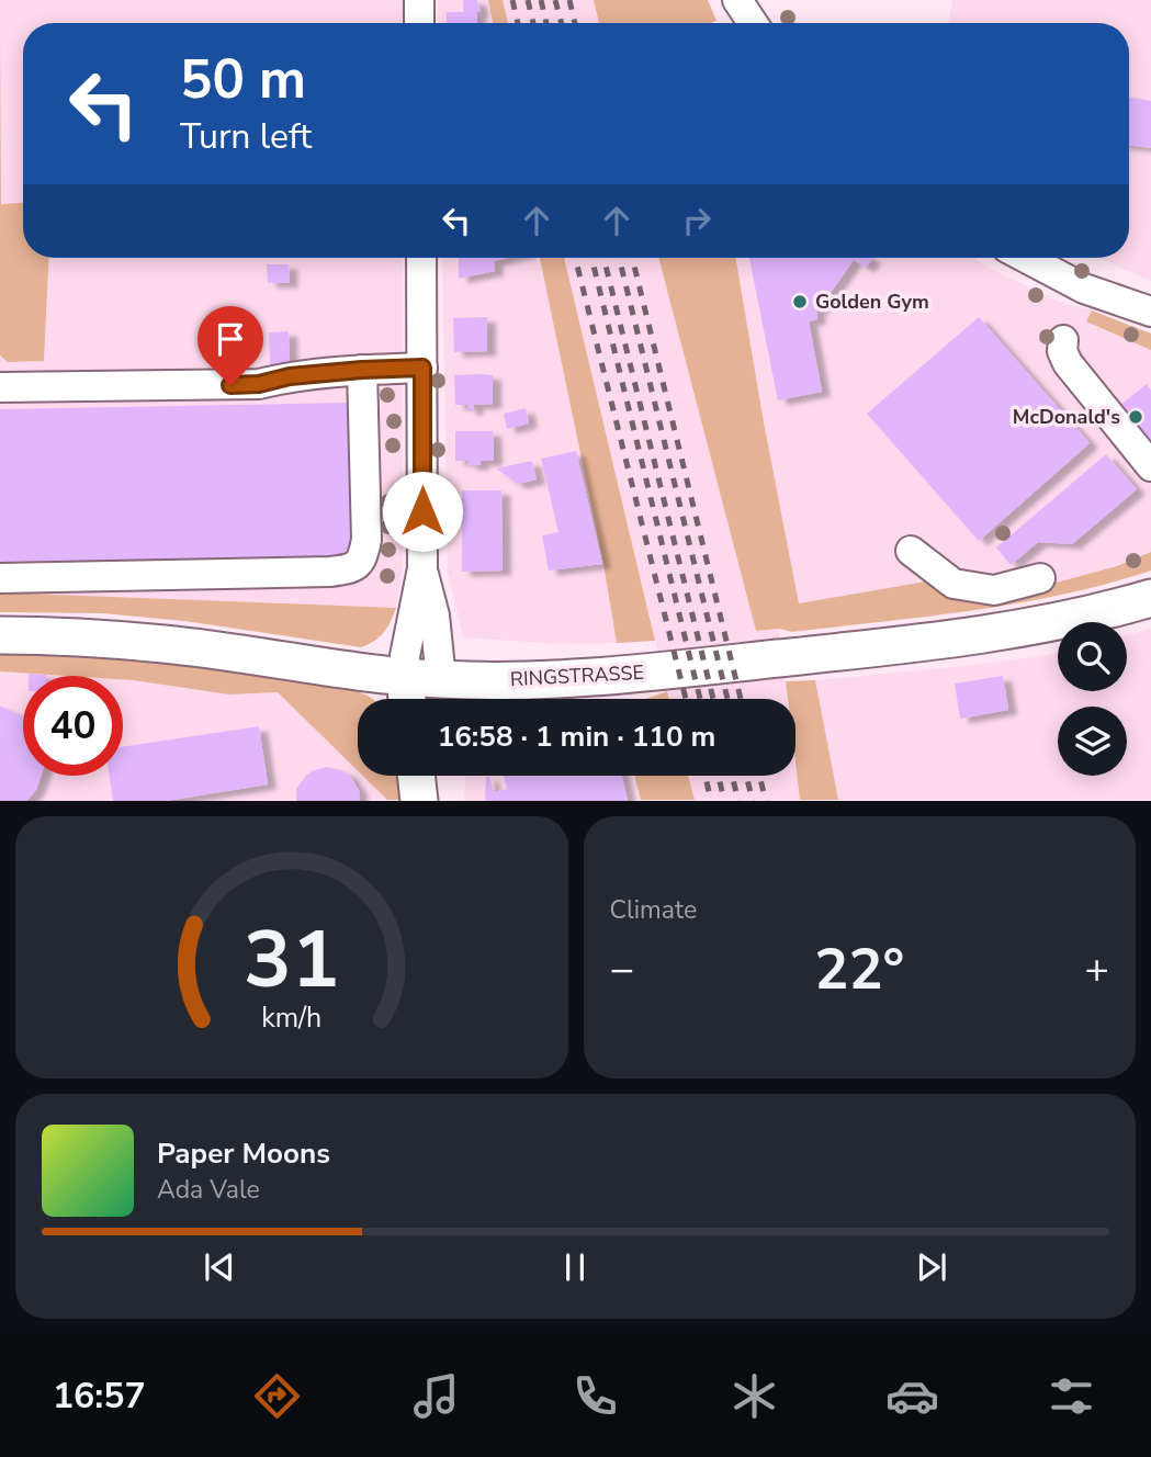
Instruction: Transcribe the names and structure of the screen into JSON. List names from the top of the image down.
{
  "streets": {
    "main road": ["RINGSTRASSE"]
  },
  "places": ["Golden Gym", "McDonald's"],
  "page": {
    "turn": ["50 m", "Turn left"],
    "limit": "40",
    "trip": "16:58 · 1 min · 110 m",
    "tile": "Climate",
    "heat": ["−", "22°", "+"],
    "song": ["Paper Moons", "Ada Vale"],
    "tabs": "16:57",
    "gauge": ["31", "km/h"]
  }
}
